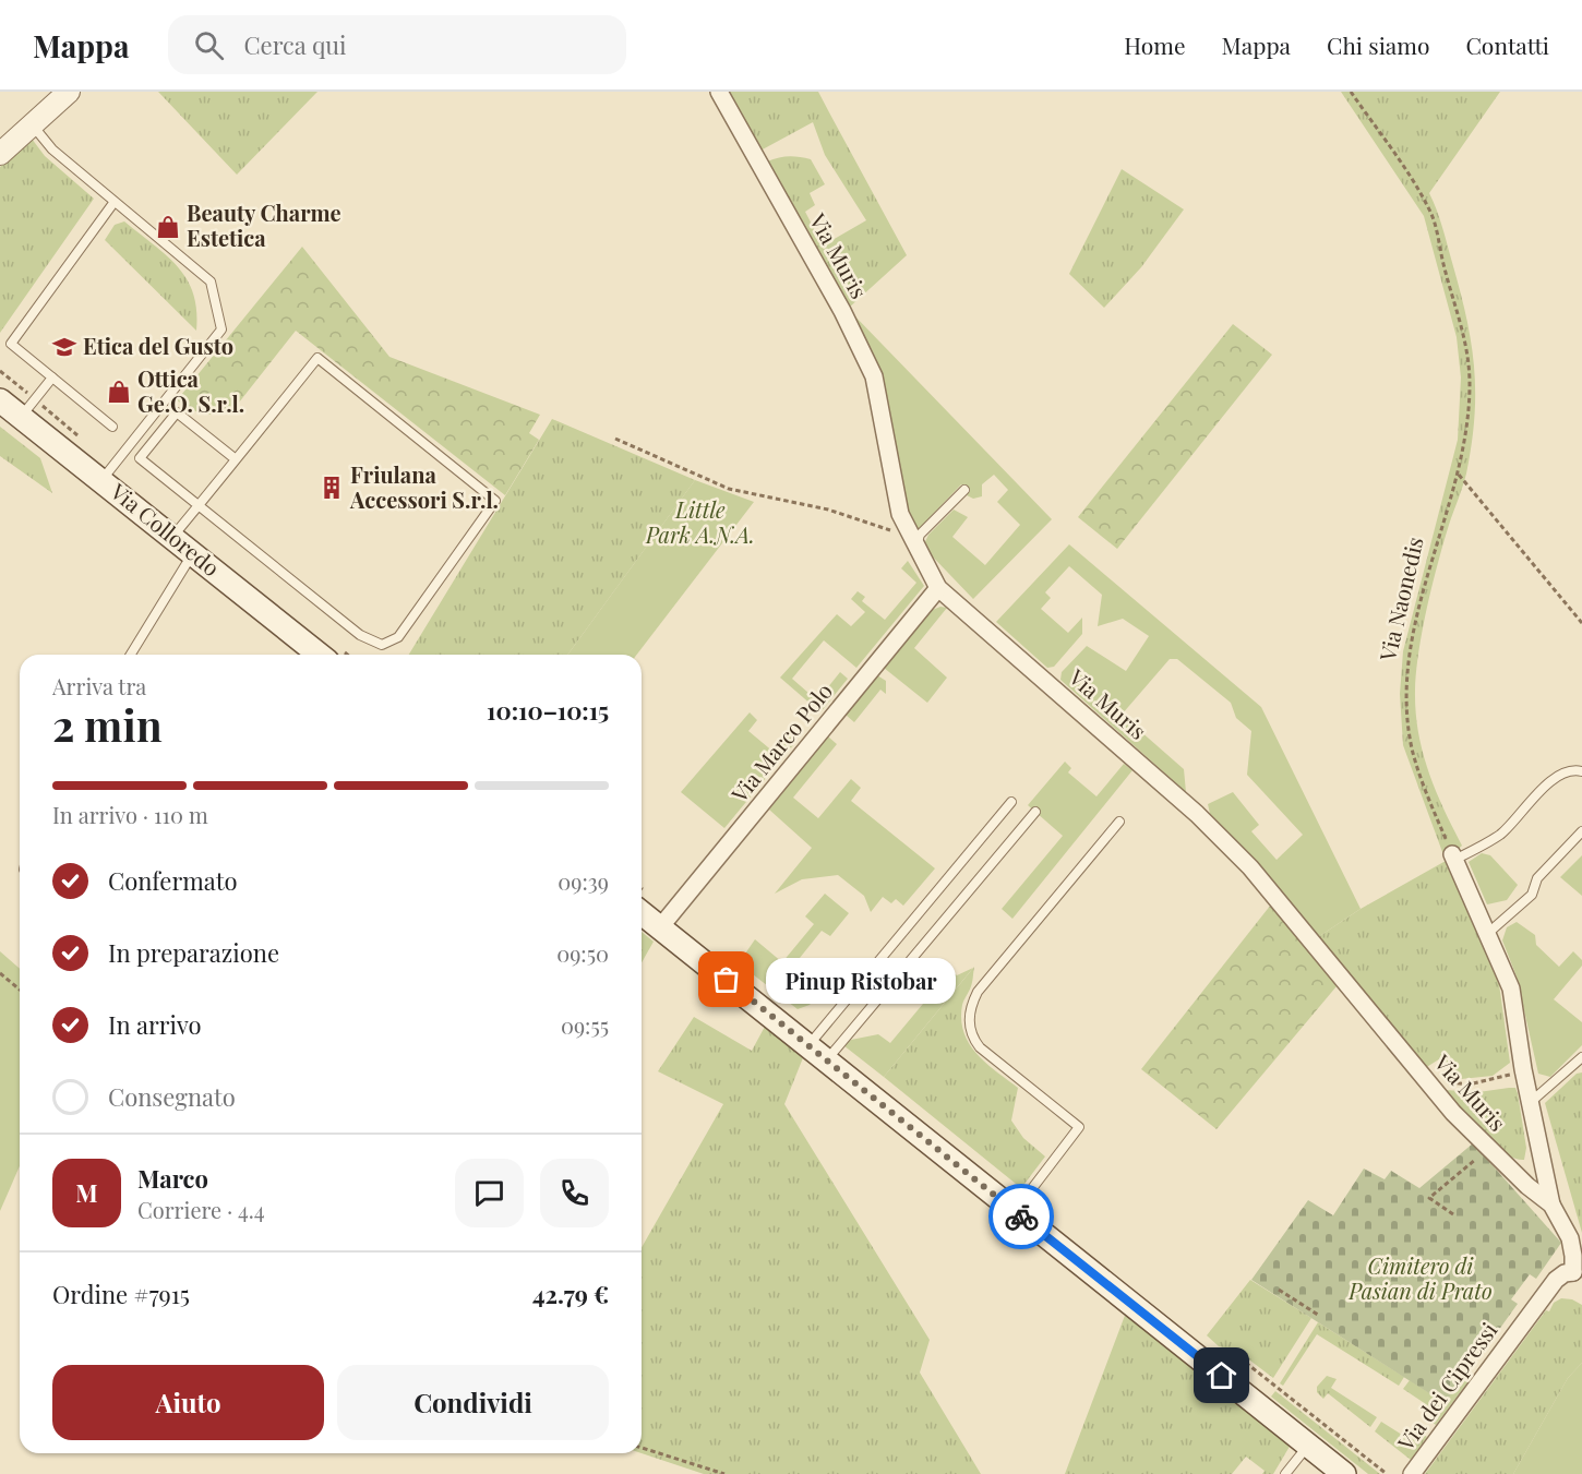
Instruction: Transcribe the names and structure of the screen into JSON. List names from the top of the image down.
{
  "streets": {
    "main road": ["Via Colloredo"],
    "street": ["Via Muris", "Via Marco Polo", "Via dei Cipressi"],
    "path": ["Via Naonedis"]
  },
  "crossings": [
    ["Via Muris", "Via Marco Polo"],
    ["Via Muris", "Via dei Cipressi"]
  ],
  "parks": ["Little Park A.N.A.", "Cimitero di Pasian di Prato"],
  "places": {
    "shop": ["Beauty Charme Estetica", "Ottica Ge.O. S.r.l."],
    "school or university": ["Etica del Gusto"],
    "building": ["Friulana Accessori S.r.l."],
    "other": ["Pinup Ristobar"]
  },
  "page": {
    "header": "Mappa",
    "search": "Cerca qui",
    "nav": [
      "Home",
      "Mappa",
      "Chi siamo",
      "Contatti"
    ],
    "heading": ["2 min", "Arriva tra", "10:10–10:15"],
    "panel": [
      "Marco",
      "Corriere · 4.4",
      "Ordine #7915",
      "42.79 €"
    ],
    "bar": "In arrivo · 110 m",
    "list": [
      ["Confermato", "09:39"],
      ["In preparazione", "09:50"],
      ["In arrivo", "09:55"],
      "Consegnato"
    ],
    "bubble": "Pinup Ristobar",
    "round": "M",
    "buttons": ["Aiuto", "Condividi"]
  }
}
